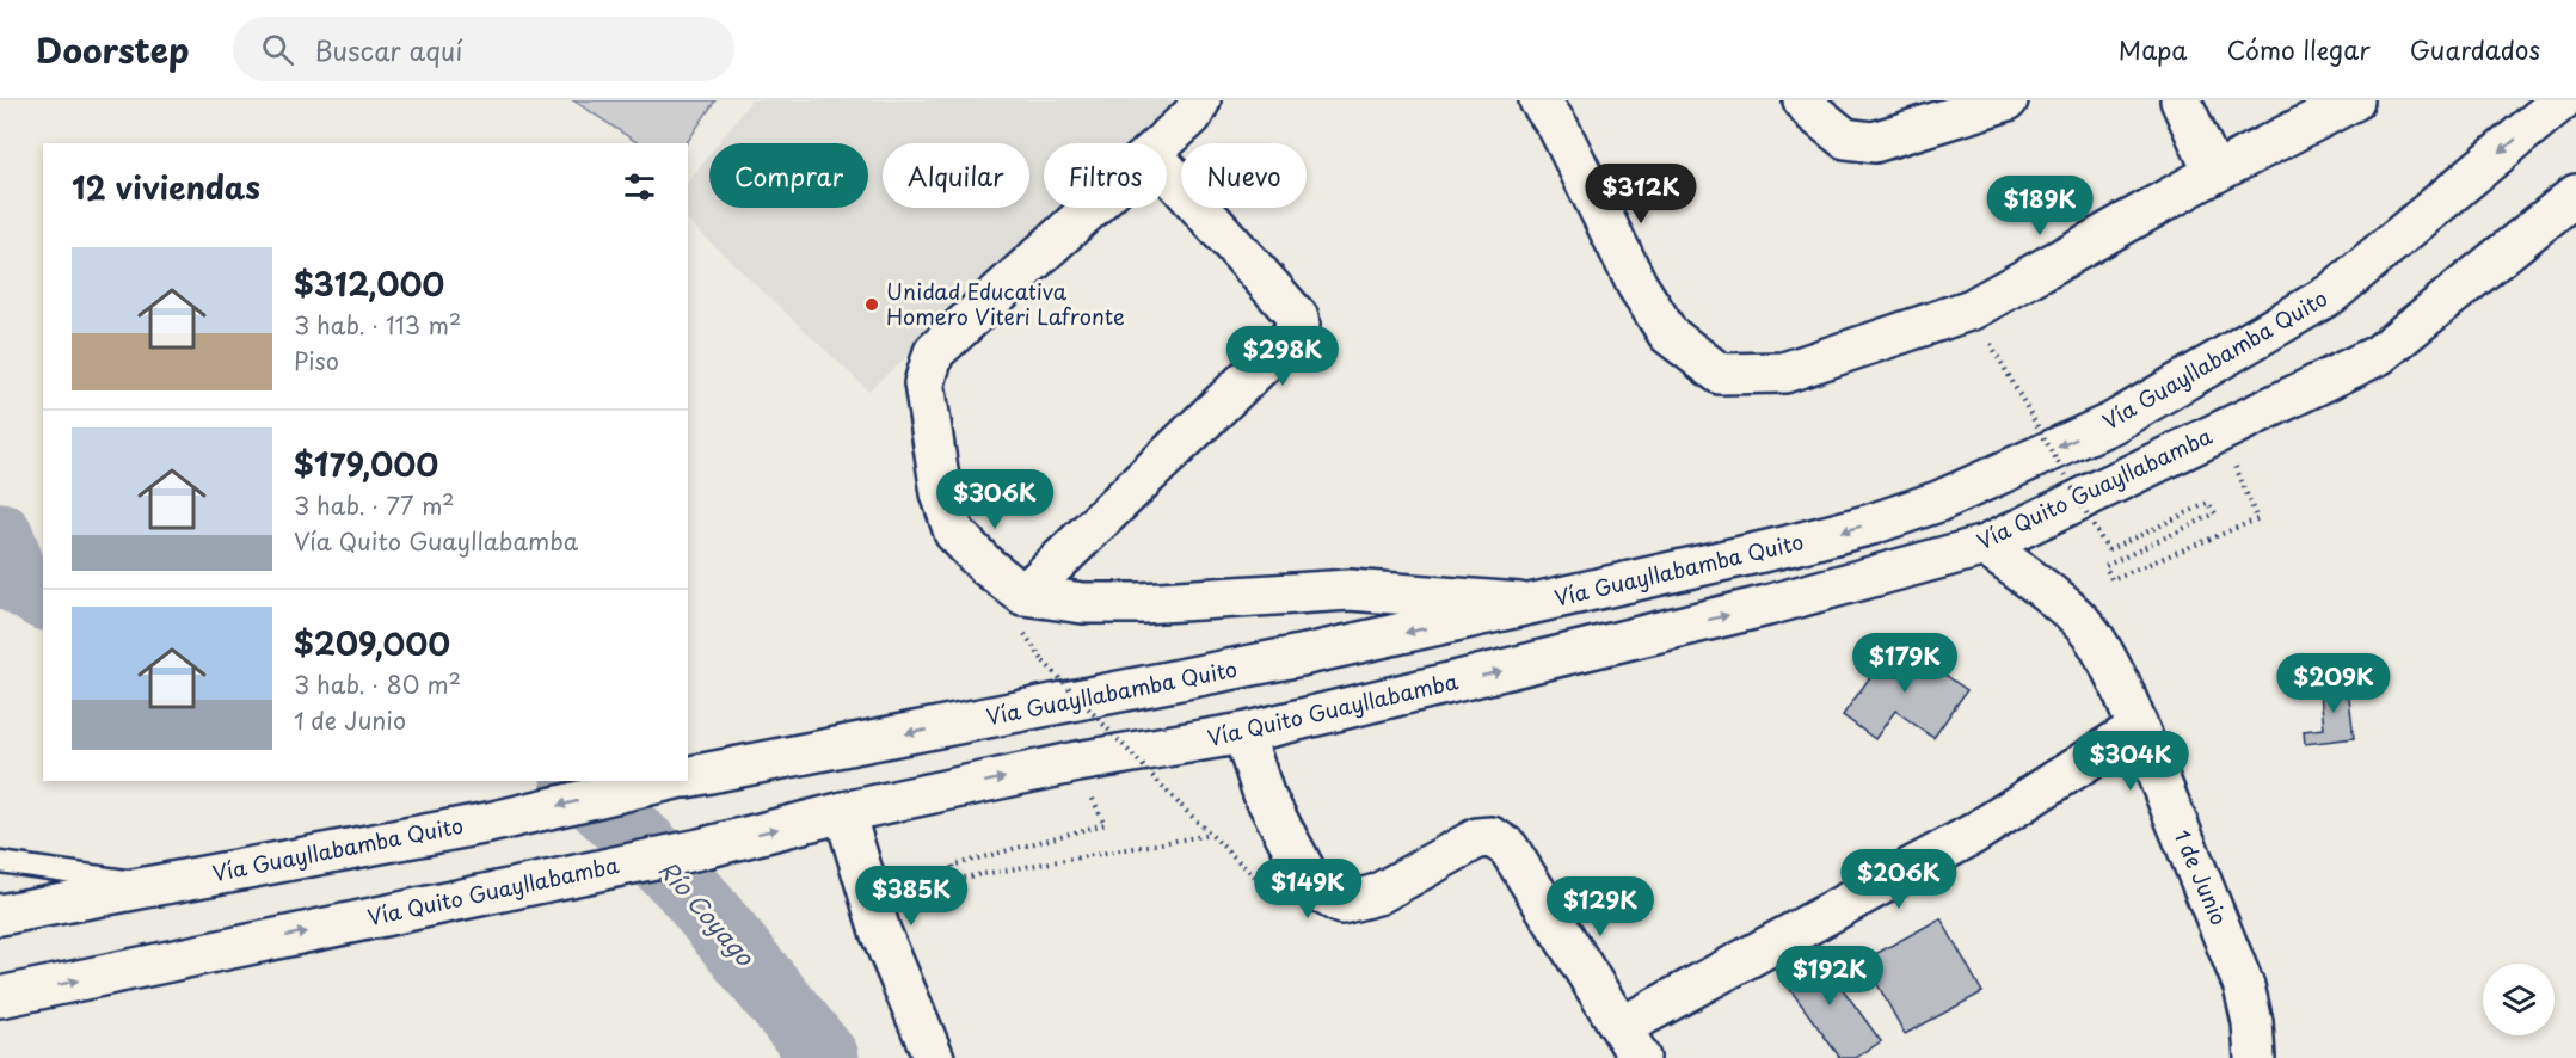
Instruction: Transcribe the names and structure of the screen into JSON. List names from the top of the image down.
{
  "streets": {
    "main road": ["Vía Guayllabamba Quito", "Vía Quito Guayllabamba", "1 de Junio"]
  },
  "crossings": [
    ["Vía Quito Guayllabamba", "1 de Junio"]
  ],
  "water": ["Río Coyago"],
  "places": ["Unidad Educativa Homero Viteri Lafronte"],
  "page": {
    "header": "Doorstep",
    "search": "Buscar aquí",
    "nav": ["Mapa", "Cómo llegar", "Guardados"],
    "chip": [
      "Comprar",
      "Alquilar",
      "Filtros",
      "Nuevo"
    ],
    "heading": "12 viviendas",
    "price": [
      "$312K",
      "$189K",
      "$298K",
      "$306K",
      "$179K",
      "$209K",
      "$304K",
      "$206K",
      "$149K",
      "$385K",
      "$129K",
      "$192K"
    ],
    "list": [
      {
        "name": "$312,000",
        "note": "3 hab. · 113 m² · Piso"
      },
      {
        "name": "$179,000",
        "note": "3 hab. · 77 m² · Vía Quito Guayllabamba"
      },
      {
        "name": "$209,000",
        "note": "3 hab. · 80 m² · 1 de Junio"
      }
    ]
  }
}
